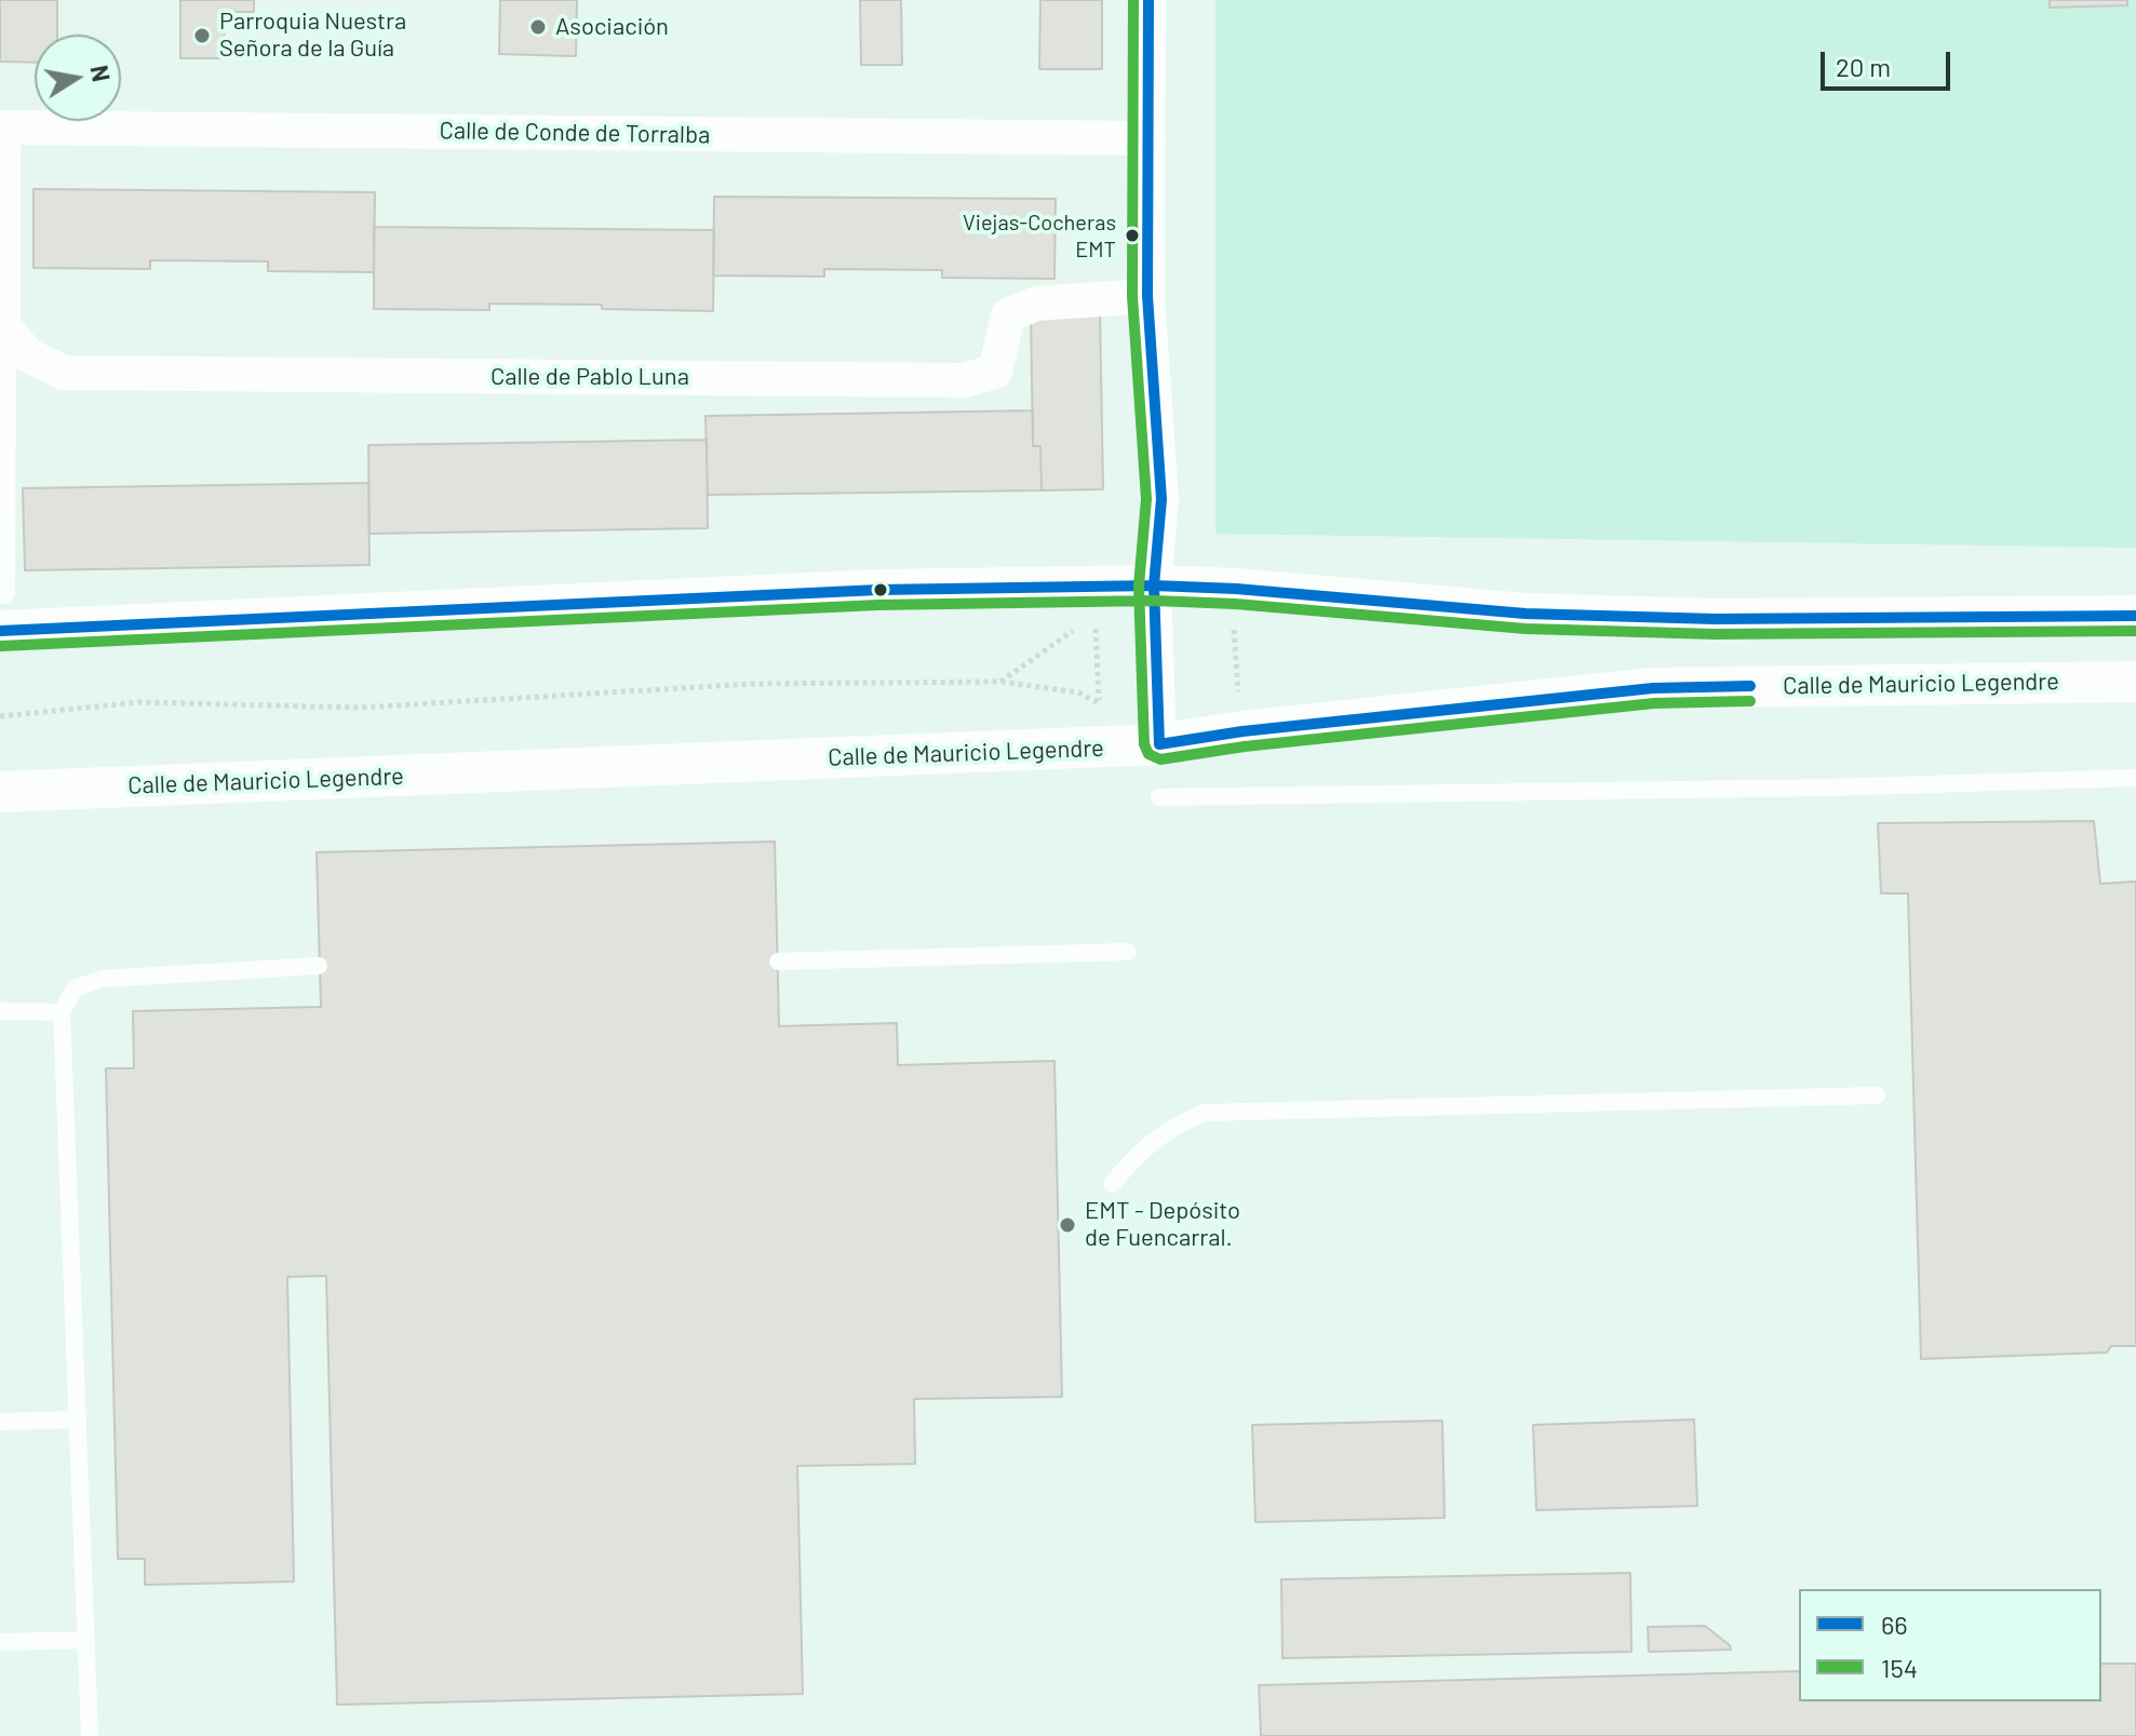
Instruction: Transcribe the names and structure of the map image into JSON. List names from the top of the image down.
{
  "streets": {
    "street": ["Calle de Conde de Torralba", "Calle de Pablo Luna", "Calle de Mauricio Legendre"]
  },
  "places": [
    "Asociación",
    "Parroquia Nuestra Señora de la Guía",
    "Viejas-Cocheras EMT",
    "EMT - Depósito de Fuencarral."
  ],
  "lines": ["transit line 66", "transit line 154"],
  "legend": ["66", "154"],
  "scale_bar": "20 m",
  "north": "right"
}
